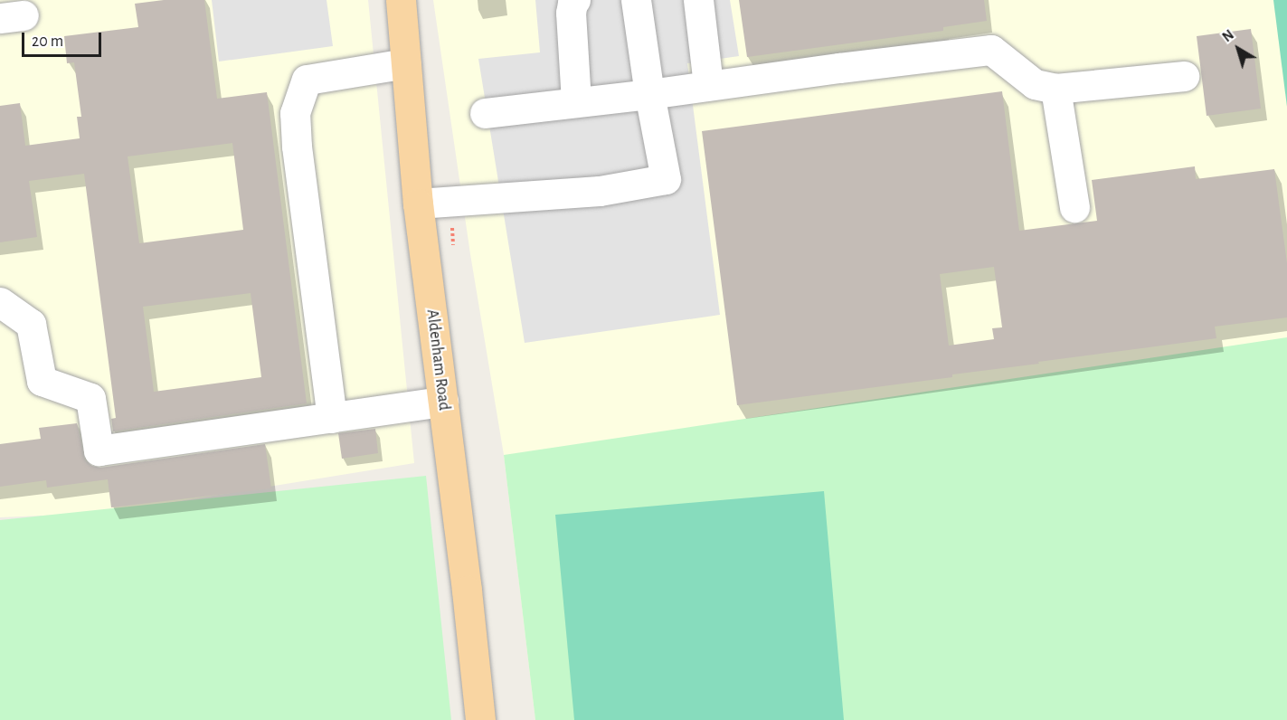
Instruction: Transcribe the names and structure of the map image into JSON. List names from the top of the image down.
{
  "streets": {
    "main road": ["Aldenham Road"]
  },
  "scale_bar": "20 m",
  "north": "top left"
}
